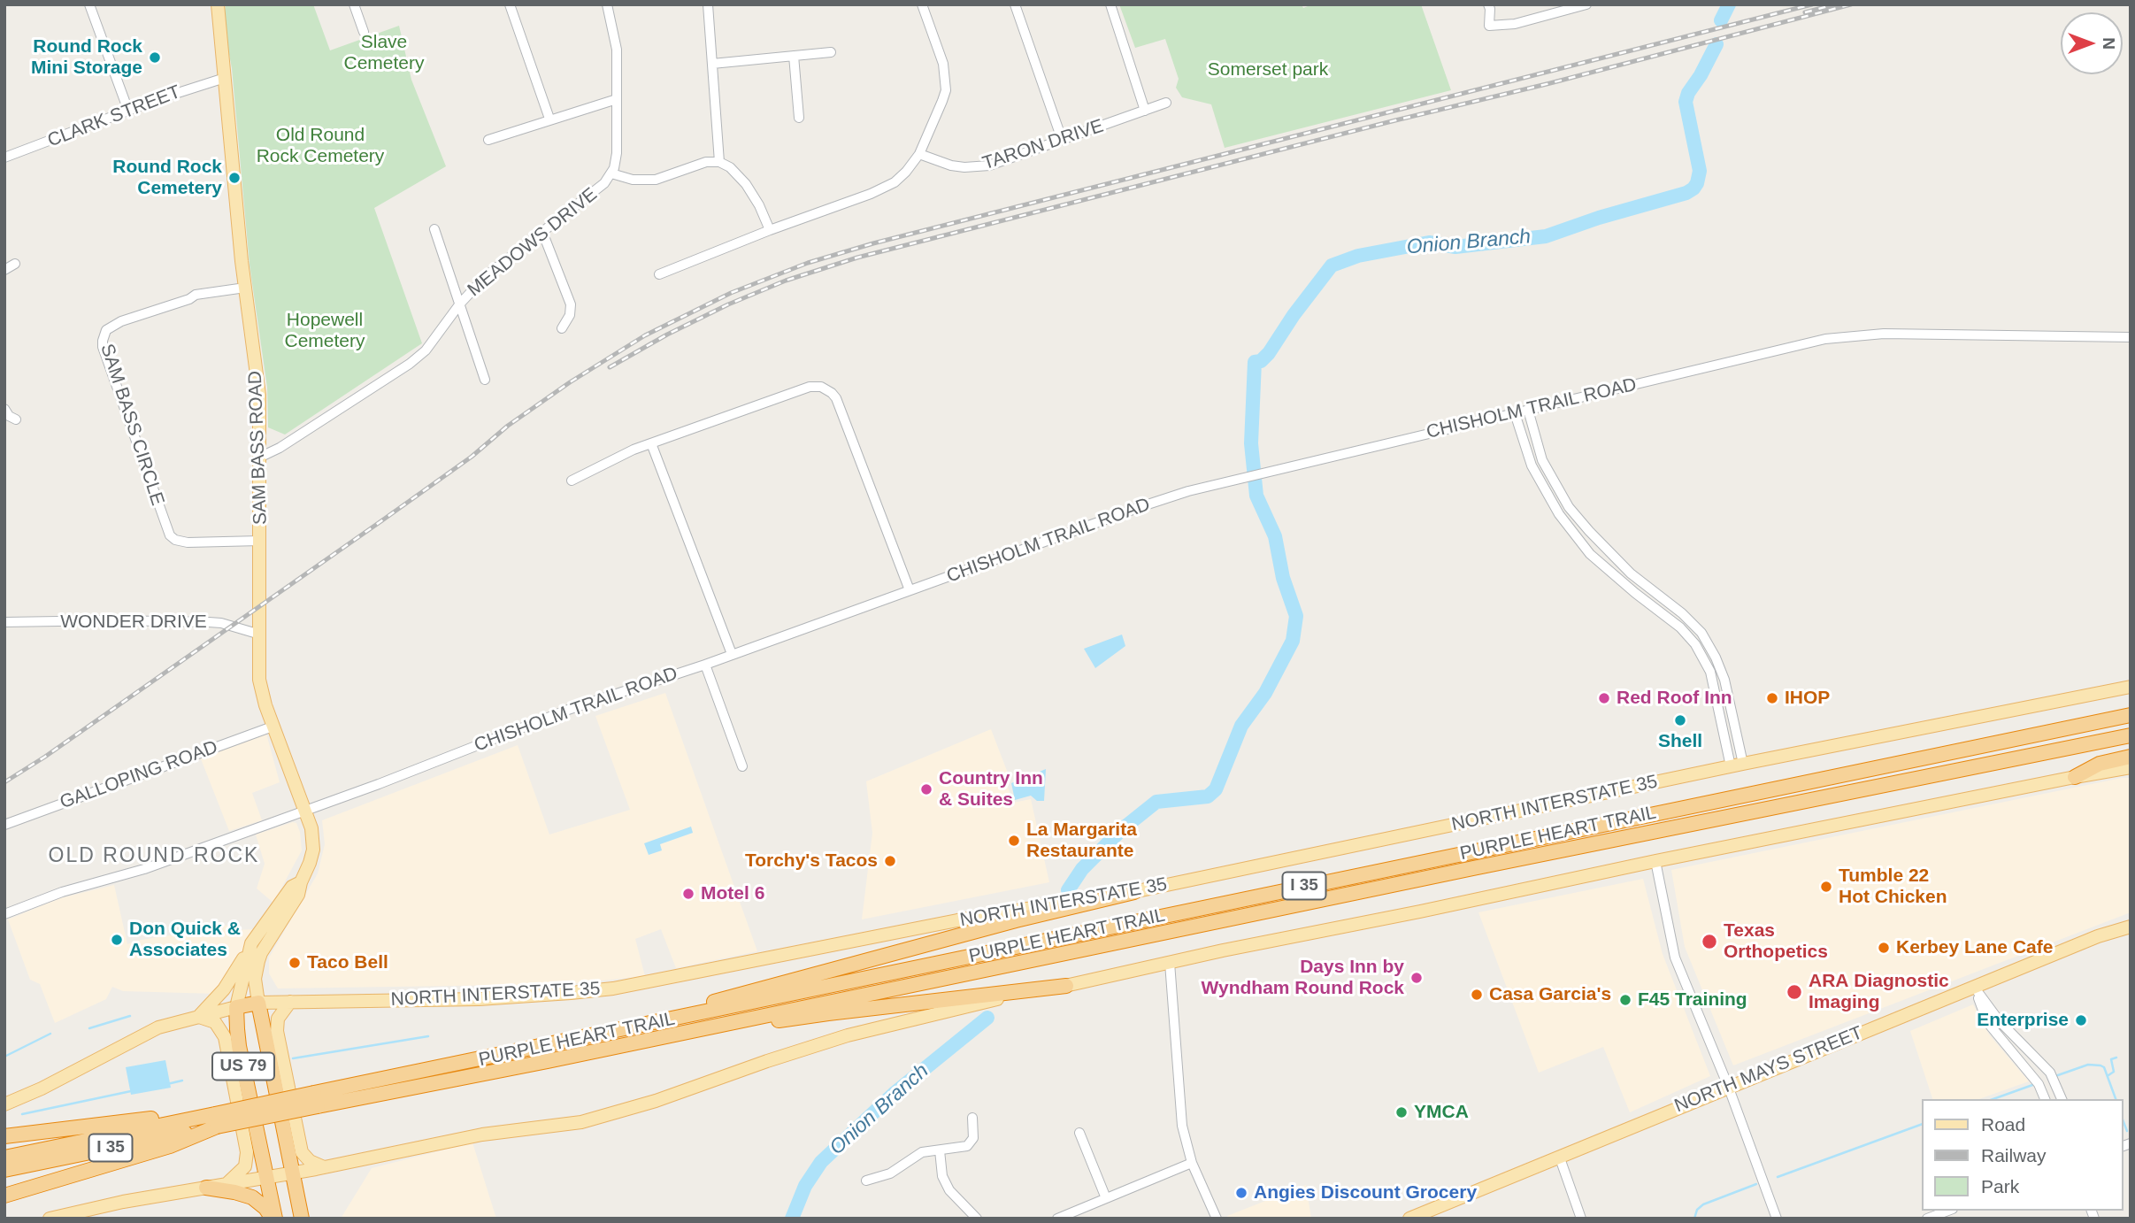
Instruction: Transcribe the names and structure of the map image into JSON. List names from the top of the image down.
{
  "streets": {
    "highway": [
      "NORTH INTERSTATE 35",
      "PURPLE HEART TRAIL",
      "I 35",
      "US 79"
    ],
    "main road": ["SAM BASS ROAD", "NORTH MAYS STREET"],
    "street": [
      "CLARK STREET",
      "TARON DRIVE",
      "MEADOWS DRIVE",
      "CHISHOLM TRAIL ROAD",
      "SAM BASS CIRCLE",
      "WONDER DRIVE",
      "GALLOPING ROAD"
    ]
  },
  "crossings": [
    ["CLARK STREET", "SAM BASS ROAD"],
    ["MEADOWS DRIVE", "SAM BASS ROAD"],
    ["CHISHOLM TRAIL ROAD", "SAM BASS ROAD"],
    ["SAM BASS CIRCLE", "SAM BASS ROAD"],
    ["SAM BASS ROAD", "WONDER DRIVE"],
    ["SAM BASS ROAD", "GALLOPING ROAD"],
    ["SAM BASS ROAD", "NORTH INTERSTATE 35"],
    ["SAM BASS ROAD", "US 79"],
    ["NORTH INTERSTATE 35", "US 79"]
  ],
  "districts": ["OLD ROUND ROCK"],
  "water": ["Onion Branch"],
  "parks": [
    "Slave Cemetery",
    "Somerset park",
    "Old Round Rock Cemetery",
    "Hopewell Cemetery"
  ],
  "places": [
    "Round Rock Mini Storage",
    "Round Rock Cemetery",
    "Red Roof Inn",
    "IHOP",
    "Shell",
    "Country Inn & Suites",
    "La Margarita Restaurante",
    "Torchy's Tacos",
    "Tumble 22 Hot Chicken",
    "Motel 6",
    "Don Quick & Associates",
    "Texas Orthopetics",
    "Kerbey Lane Cafe",
    "Taco Bell",
    "Days Inn by Wyndham Round Rock",
    "ARA Diagnostic Imaging",
    "Casa Garcia's",
    "F45 Training",
    "Enterprise",
    "YMCA",
    "Angies Discount Grocery"
  ],
  "legend": ["Road", "Railway", "Park"],
  "north": "right"
}
